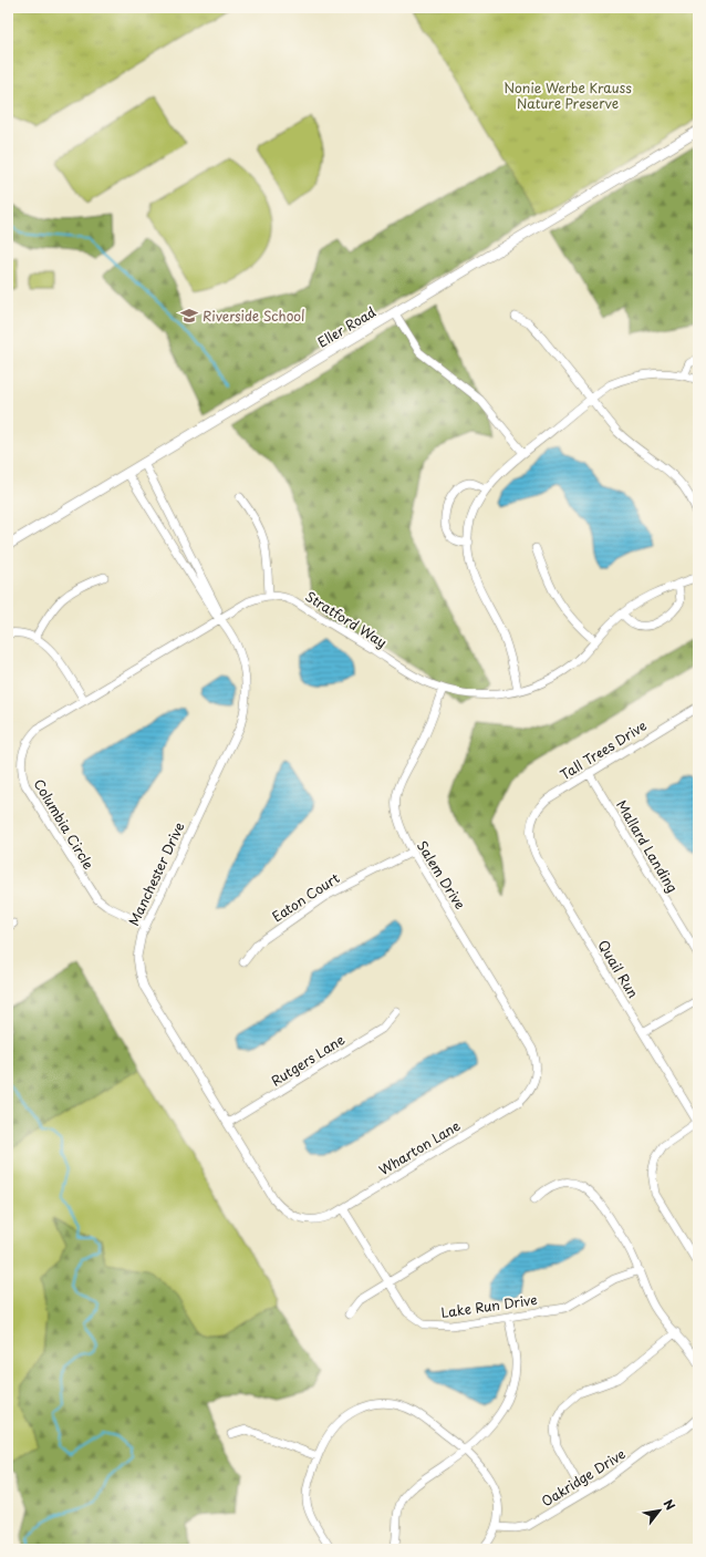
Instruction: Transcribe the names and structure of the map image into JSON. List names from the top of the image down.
{
  "streets": {
    "street": [
      "Eller Road",
      "Stratford Way",
      "Tall Trees Drive",
      "Columbia Circle",
      "Mallard Landing",
      "Manchester Drive",
      "Salem Drive",
      "Eaton Court",
      "Quail Run",
      "Rutgers Lane",
      "Wharton Lane",
      "Lake Run Drive",
      "Oakridge Drive"
    ]
  },
  "crossings": [
    ["Eller Road", "Manchester Drive"],
    ["Stratford Way", "Columbia Circle"],
    ["Stratford Way", "Manchester Drive"],
    ["Stratford Way", "Salem Drive"],
    ["Tall Trees Drive", "Mallard Landing"],
    ["Tall Trees Drive", "Quail Run"],
    ["Columbia Circle", "Manchester Drive"],
    ["Manchester Drive", "Rutgers Lane"],
    ["Manchester Drive", "Wharton Lane"],
    ["Salem Drive", "Eaton Court"],
    ["Salem Drive", "Wharton Lane"],
    ["Wharton Lane", "Lake Run Drive"]
  ],
  "parks": ["Nonie Werbe Krauss Nature Preserve"],
  "places": {
    "school or university": ["Riverside School"]
  },
  "north": "top right"
}
